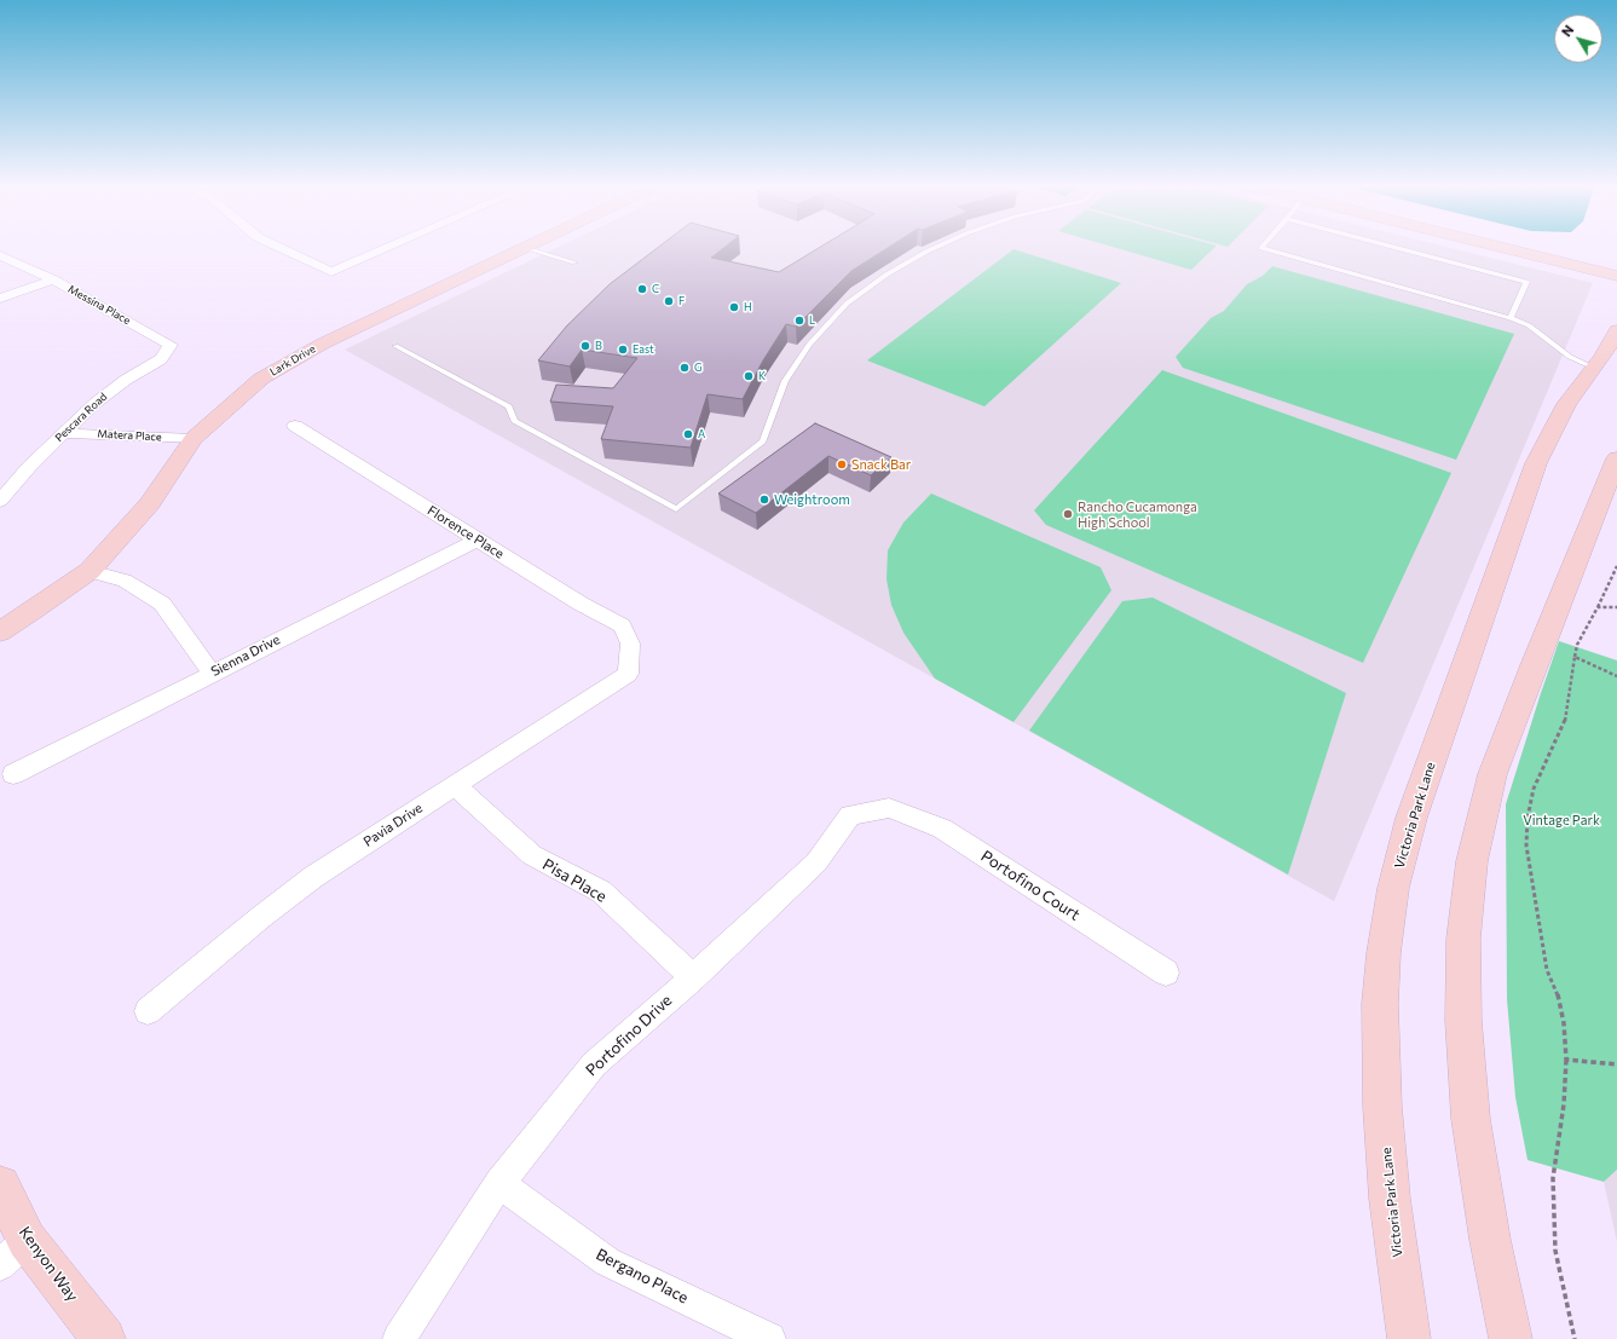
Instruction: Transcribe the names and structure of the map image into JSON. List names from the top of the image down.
{
  "streets": {
    "street": [
      "Messina Place",
      "Lark Drive",
      "Pescara Road",
      "Matera Place",
      "Florence Place",
      "Sienna Drive",
      "Victoria Park Lane",
      "Pavia Drive",
      "Pisa Place",
      "Portofino Court",
      "Portofino Drive",
      "Kenyon Way",
      "Bergano Place"
    ]
  },
  "crossings": [
    ["Messina Place", "Pescara Road"],
    ["Lark Drive", "Matera Place"],
    ["Pescara Road", "Matera Place"],
    ["Florence Place", "Sienna Drive"],
    ["Florence Place", "Pavia Drive"],
    ["Pavia Drive", "Pisa Place"],
    ["Pisa Place", "Portofino Drive"],
    ["Portofino Court", "Portofino Drive"],
    ["Portofino Drive", "Bergano Place"]
  ],
  "parks": ["Vintage Park"],
  "places": [
    "C",
    "F",
    "H",
    "L",
    "B",
    "East",
    "G",
    "K",
    "A",
    "Snack Bar",
    "Weightroom",
    "Rancho Cucamonga High School"
  ],
  "north": "top left"
}
